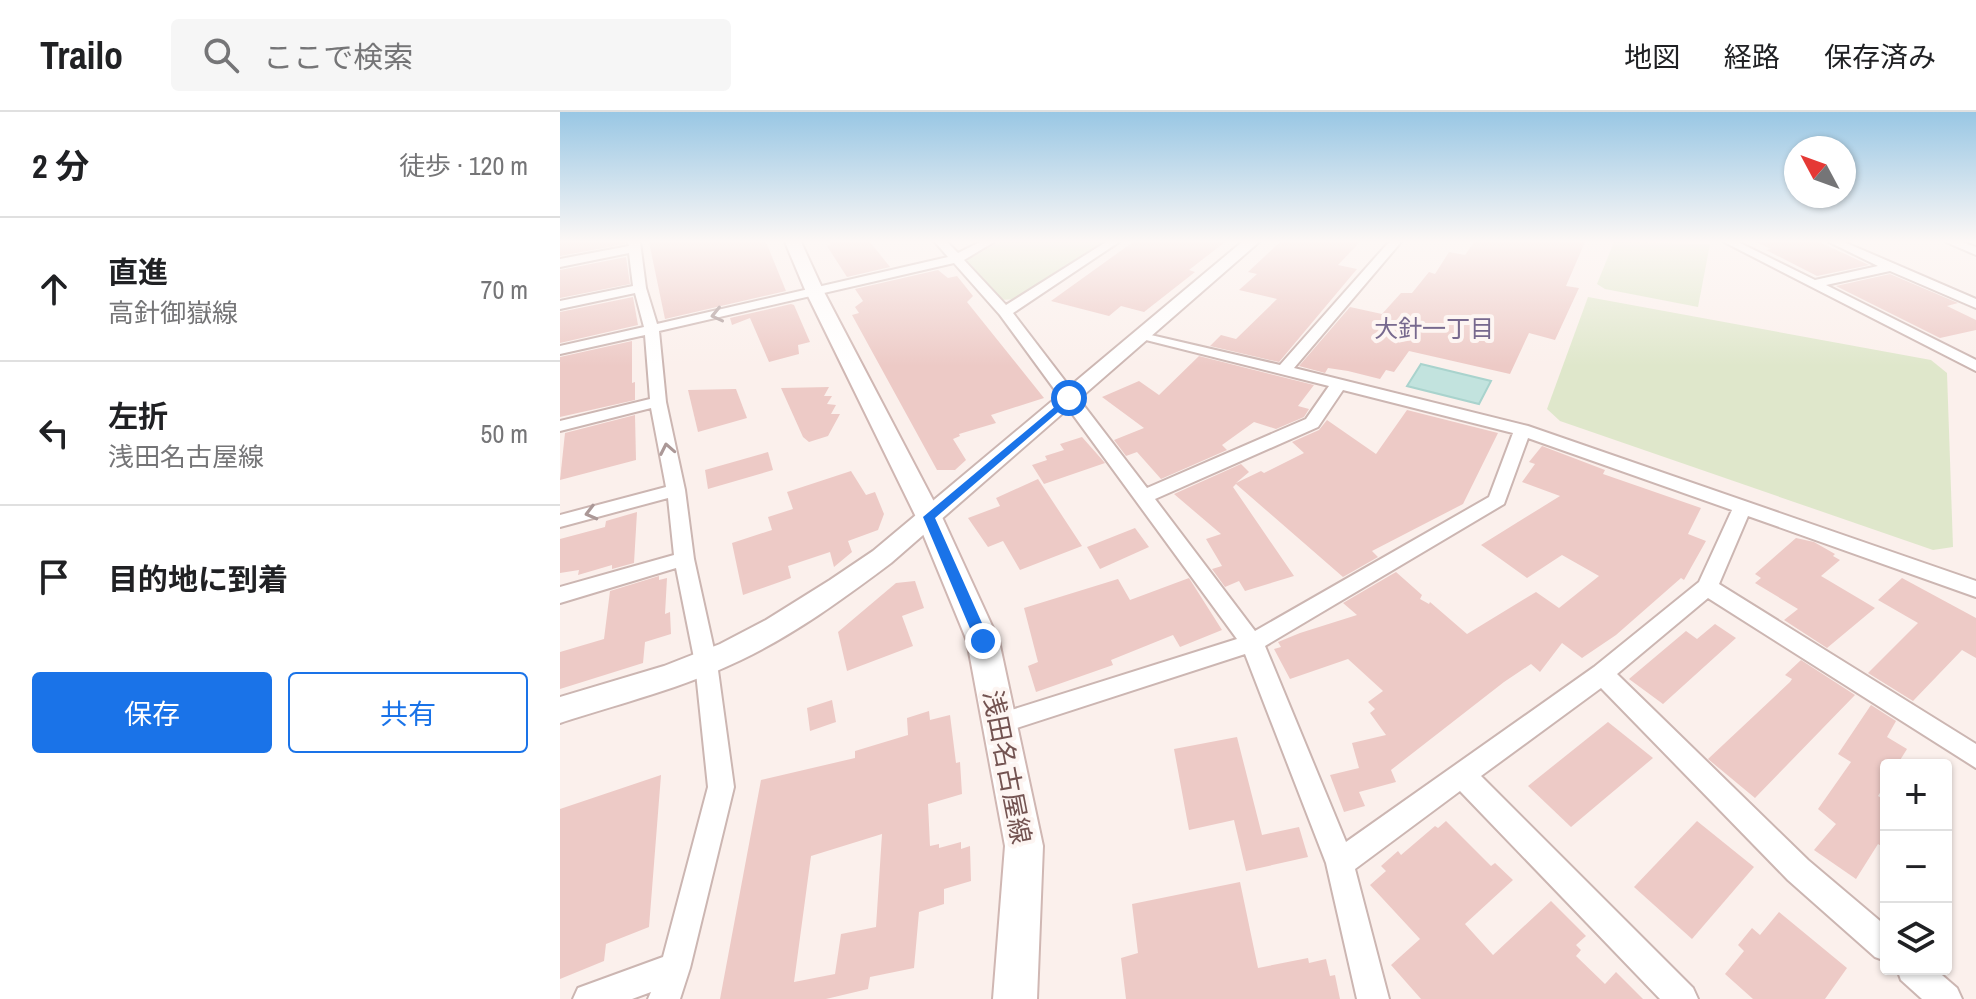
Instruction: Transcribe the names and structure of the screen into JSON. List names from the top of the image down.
{
  "streets": {
    "main road": ["浅田名古屋線"]
  },
  "districts": ["大針一丁目"],
  "north": "top left",
  "page": {
    "header": "Trailo",
    "search": "ここで検索",
    "nav": ["地図", "経路", "保存済み"],
    "heading": ["2 分", "徒歩 · 120 m"],
    "list": [
      ["直進", "高針御嶽線", "70 m"],
      ["左折", "浅田名古屋線", "50 m"],
      "目的地に到着"
    ],
    "buttons": ["保存", "共有"],
    "map_buttons": ["+", "−"]
  }
}
